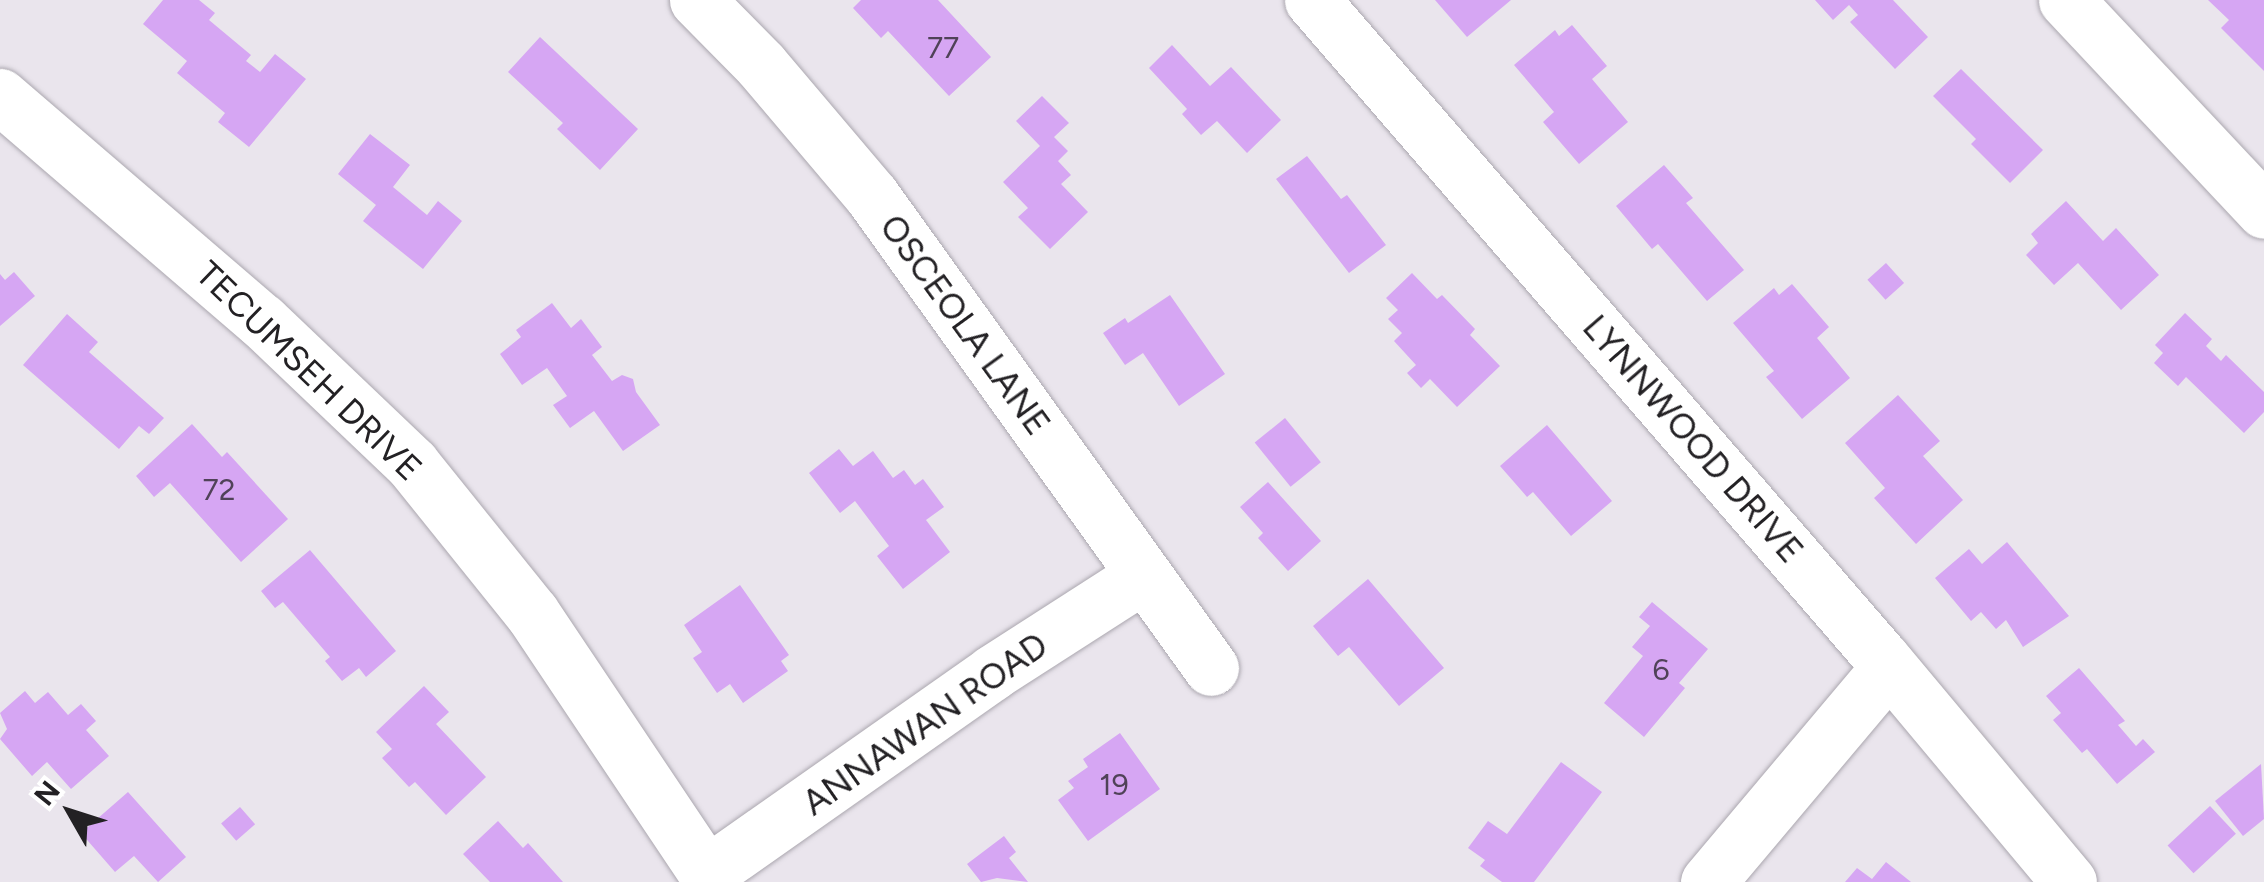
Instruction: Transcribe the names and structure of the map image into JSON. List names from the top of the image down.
{
  "streets": {
    "street": [
      "OSCEOLA LANE",
      "TECUMSEH DRIVE",
      "LYNNWOOD DRIVE",
      "ANNAWAN ROAD"
    ]
  },
  "crossings": [
    ["OSCEOLA LANE", "ANNAWAN ROAD"],
    ["TECUMSEH DRIVE", "ANNAWAN ROAD"]
  ],
  "house_numbers": [
    "77",
    "72",
    "6",
    "19"
  ],
  "north": "top left"
}
